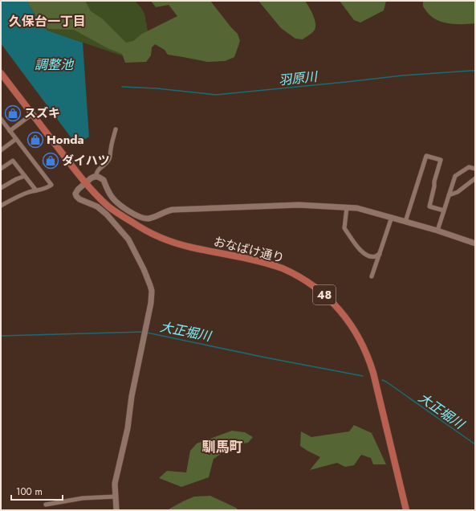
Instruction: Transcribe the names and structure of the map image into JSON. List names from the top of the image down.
{
  "streets": {
    "main road": ["おなばけ通り", "48"]
  },
  "districts": ["久保台一丁目", "馴馬町"],
  "water": ["調整池", "羽原川", "大正堀川"],
  "places": {
    "shop": ["スズキ", "Honda", "ダイハツ"]
  },
  "scale_bar": "100 m"
}
